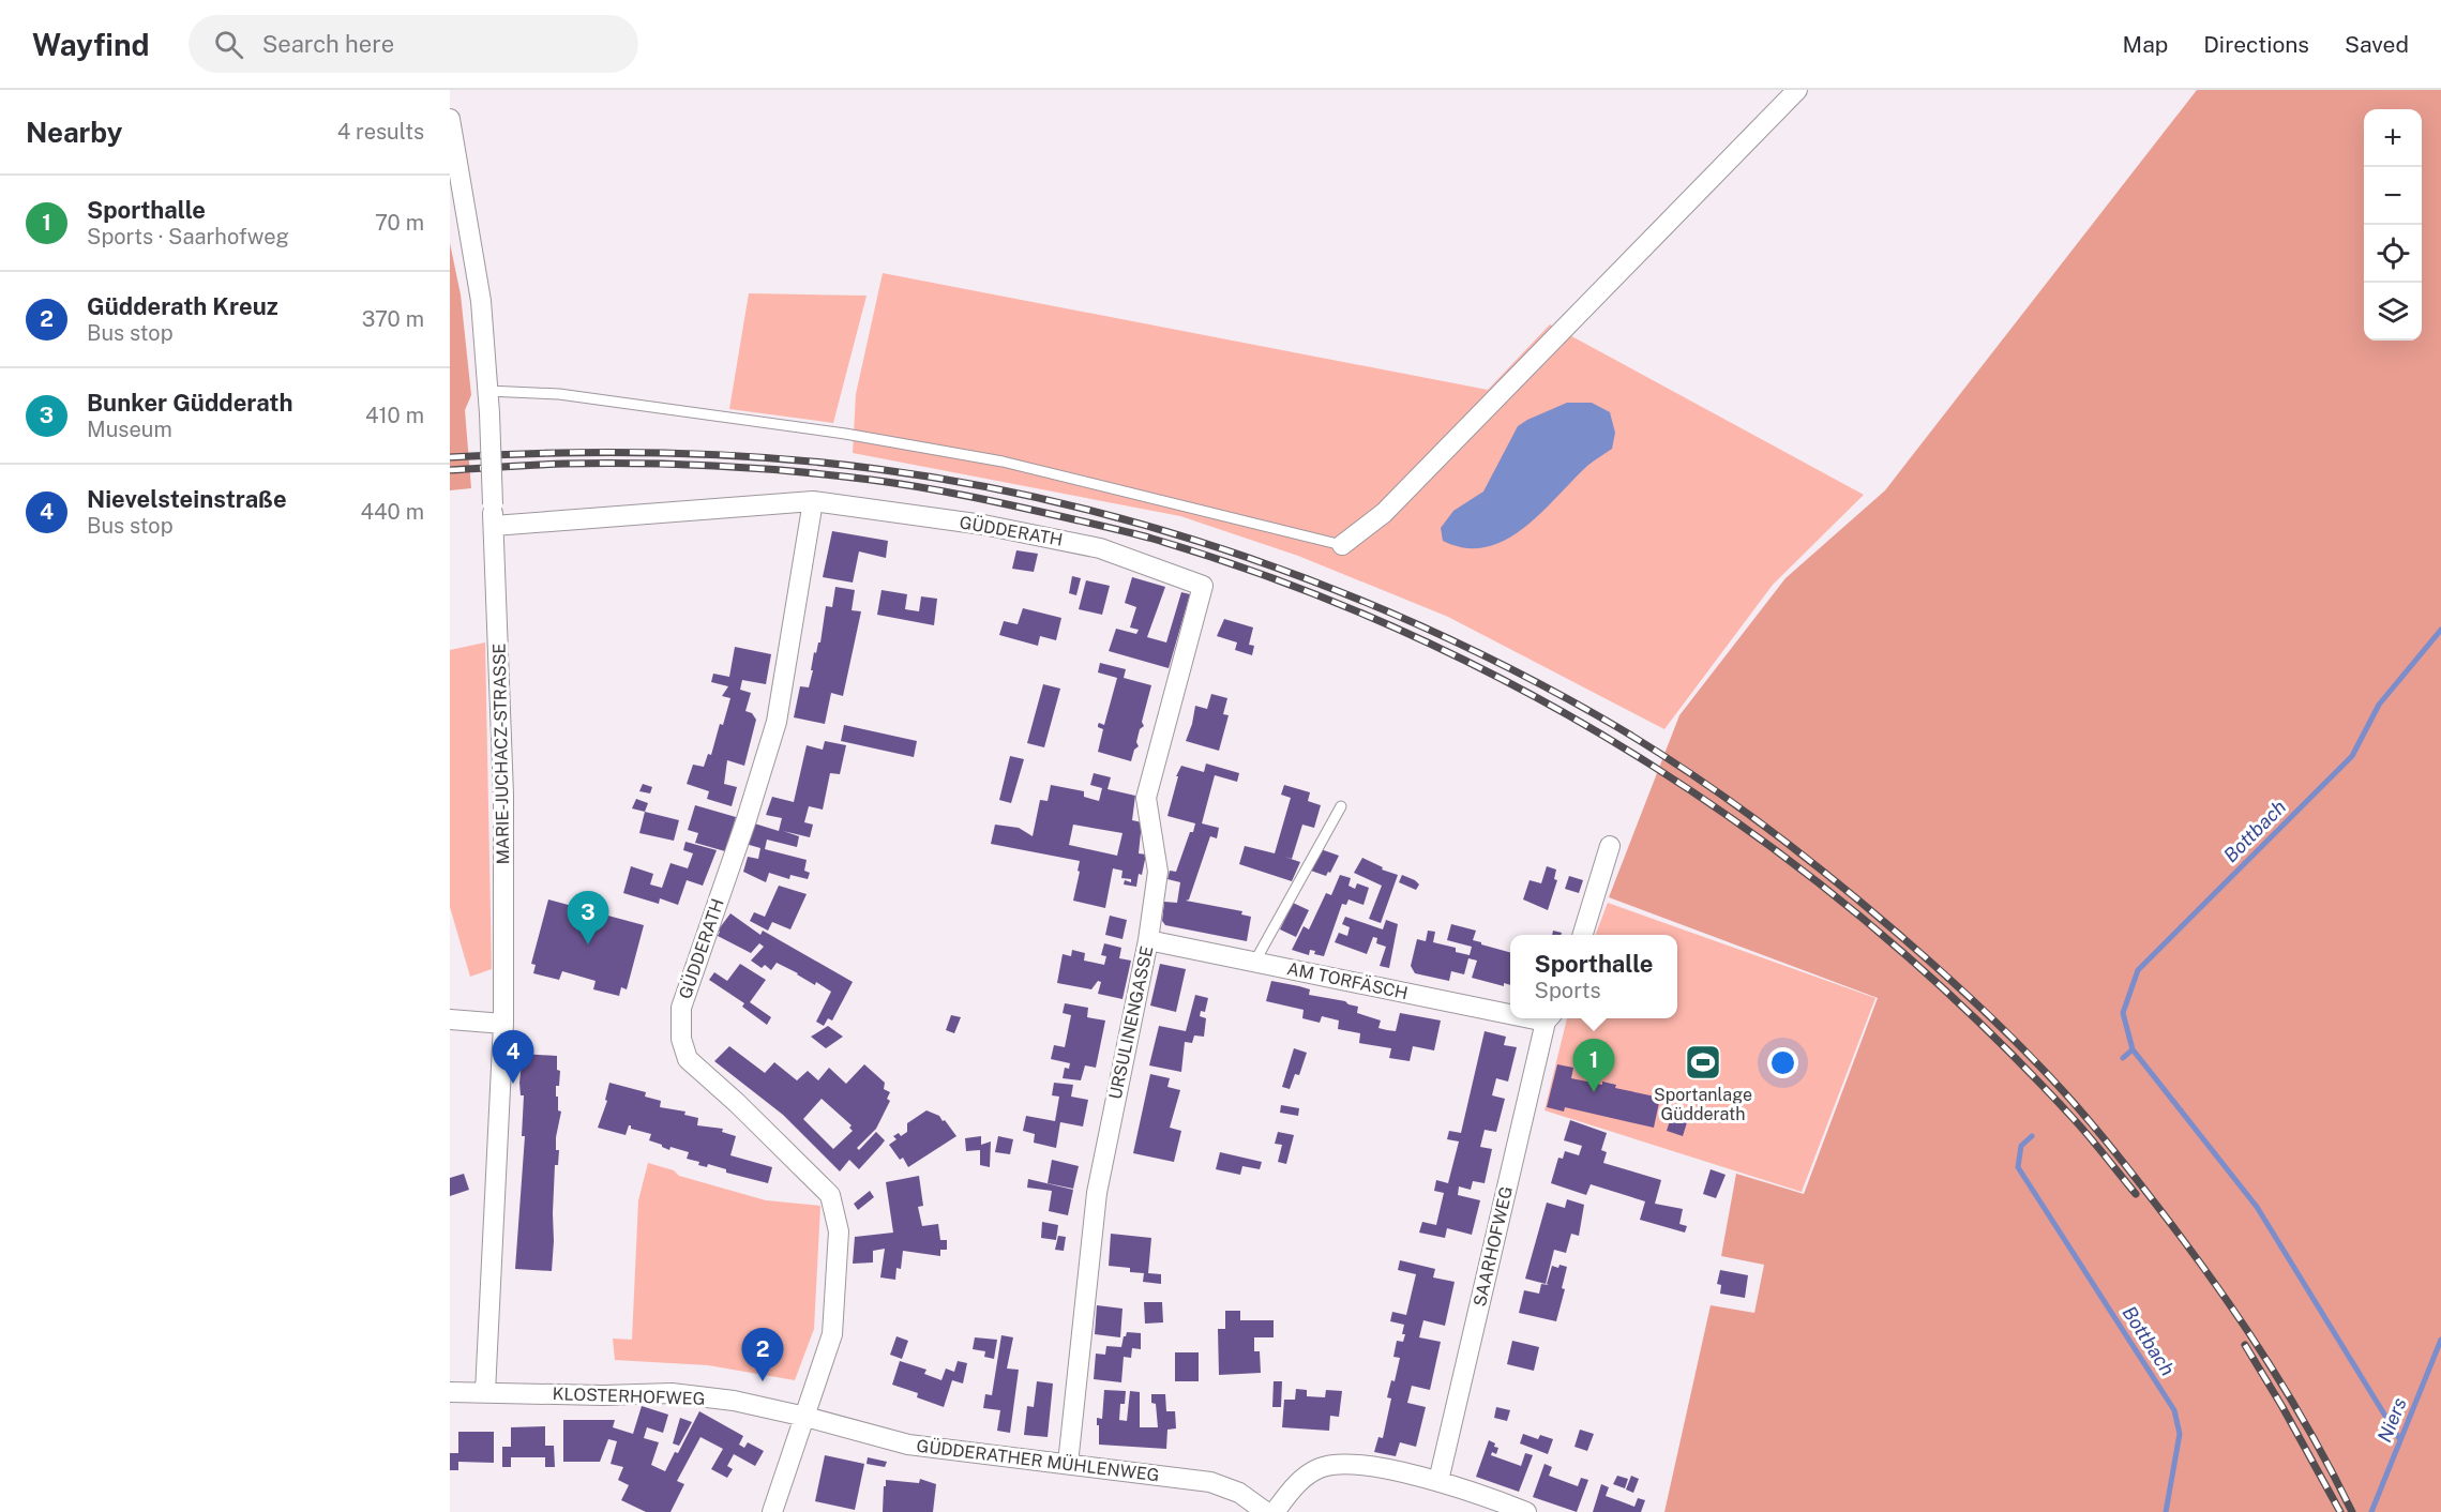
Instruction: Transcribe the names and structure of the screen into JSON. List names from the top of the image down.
{
  "streets": {
    "street": [
      "GÜDDERATH",
      "MARIE-JUCHACZ-STRASSE",
      "AM TORFÄSCH",
      "URSULINENGASSE",
      "SAARHOFWEG",
      "KLOSTERHOFWEG",
      "GÜDDERATHER MÜHLENWEG"
    ]
  },
  "crossings": [
    ["GÜDDERATH", "MARIE-JUCHACZ-STRASSE"],
    ["GÜDDERATH", "URSULINENGASSE"],
    ["GÜDDERATH", "KLOSTERHOFWEG"],
    ["GÜDDERATH", "GÜDDERATHER MÜHLENWEG"],
    ["MARIE-JUCHACZ-STRASSE", "KLOSTERHOFWEG"],
    ["AM TORFÄSCH", "URSULINENGASSE"],
    ["URSULINENGASSE", "GÜDDERATHER MÜHLENWEG"],
    ["KLOSTERHOFWEG", "GÜDDERATHER MÜHLENWEG"]
  ],
  "water": ["Bottbach", "Niers"],
  "places": {
    "sports": ["Sportanlage Güdderath"]
  },
  "page": {
    "header": "Wayfind",
    "search": "Search here",
    "nav": ["Map", "Directions", "Saved"],
    "heading": ["Nearby", "4 results"],
    "map_buttons": ["+", "−"],
    "list": [
      {
        "mark": "1",
        "name": "Sporthalle",
        "note": "Sports · Saarhofweg",
        "value": "70 m"
      },
      {
        "mark": "2",
        "name": "Güdderath Kreuz",
        "note": "Bus stop",
        "value": "370 m"
      },
      {
        "mark": "3",
        "name": "Bunker Güdderath",
        "note": "Museum",
        "value": "410 m"
      },
      {
        "mark": "4",
        "name": "Nievelsteinstraße",
        "note": "Bus stop",
        "value": "440 m"
      }
    ],
    "pins": [
      "3",
      "4",
      "1",
      "2"
    ],
    "popup": ["Sporthalle", "Sports"]
  }
}
